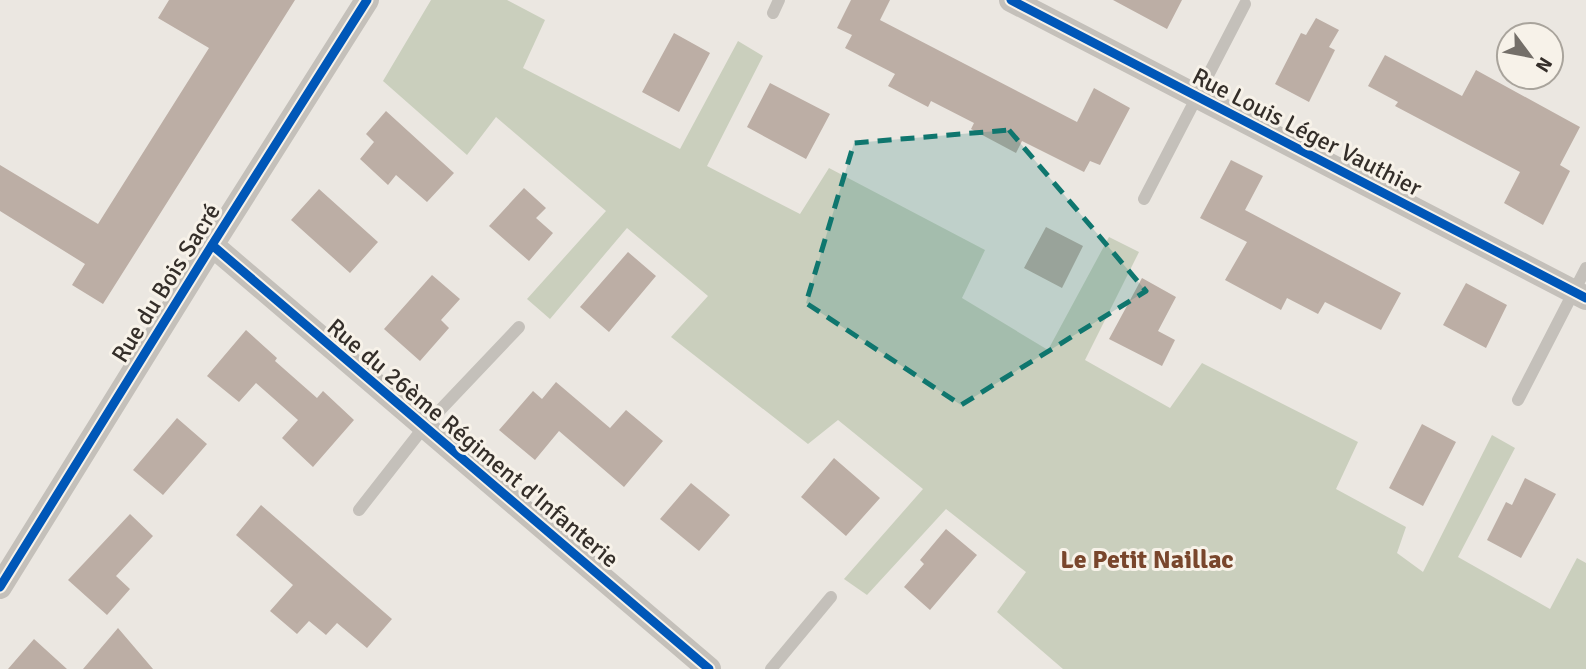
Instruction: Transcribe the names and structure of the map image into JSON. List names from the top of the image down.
{
  "streets": {
    "street": ["Rue Louis Léger Vauthier", "Rue du Bois Sacré", "Rue du 26ème Régiment d'Infanterie"]
  },
  "crossings": [
    ["Rue du Bois Sacré", "Rue du 26ème Régiment d'Infanterie"]
  ],
  "districts": ["Le Petit Naillac"],
  "north": "bottom right"
}
